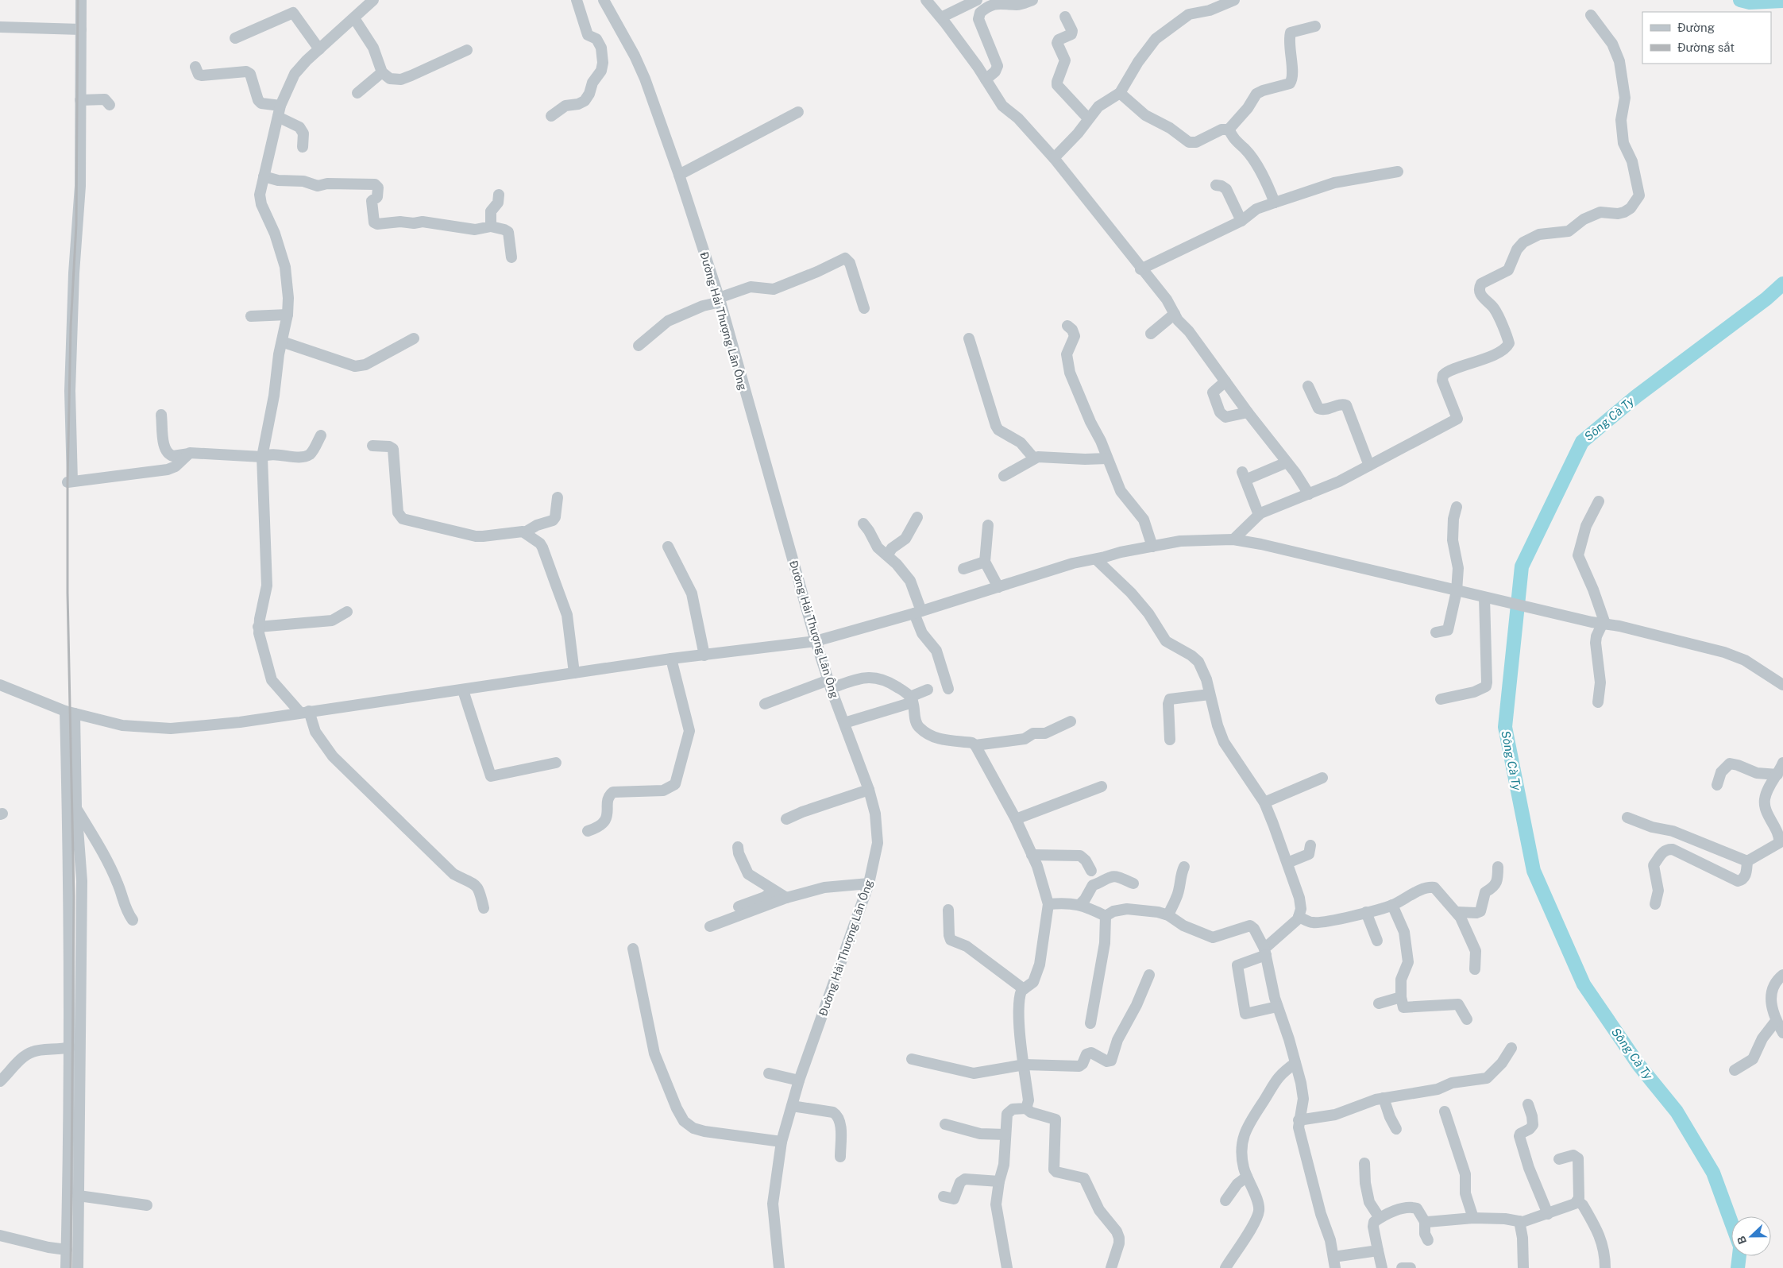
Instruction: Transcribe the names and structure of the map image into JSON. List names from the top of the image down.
{
  "streets": {
    "street": ["Đường Hải Thượng Lãn Ông"]
  },
  "water": ["Sông Cà Ty"],
  "legend": ["Đường", "Đường sắt"],
  "north": "left"
}
